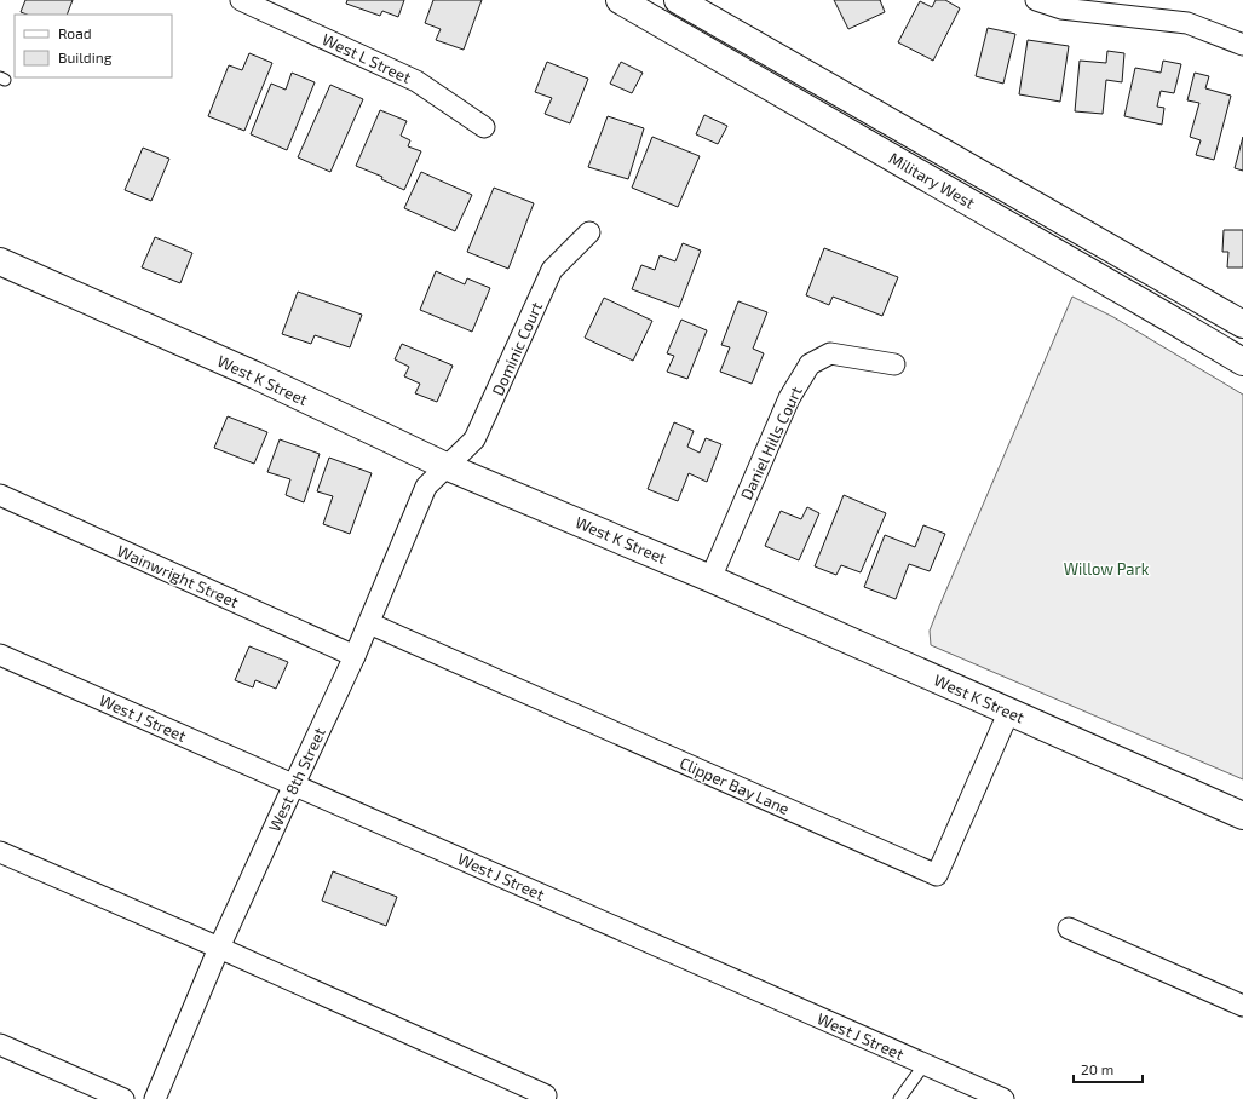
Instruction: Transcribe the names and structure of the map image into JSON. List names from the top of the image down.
{
  "streets": {
    "main road": ["Military West", "West K Street"],
    "street": [
      "West L Street",
      "Dominic Court",
      "Daniel Hills Court",
      "Wainwright Street",
      "West J Street",
      "West 8th Street",
      "Clipper Bay Lane"
    ]
  },
  "crossings": [
    ["Dominic Court", "West K Street"],
    ["Dominic Court", "West 8th Street"],
    ["West K Street", "Daniel Hills Court"],
    ["West K Street", "West 8th Street"],
    ["West K Street", "Clipper Bay Lane"],
    ["Wainwright Street", "West 8th Street"],
    ["West J Street", "West 8th Street"],
    ["West 8th Street", "Clipper Bay Lane"]
  ],
  "parks": ["Willow Park"],
  "legend": ["Road", "Building"],
  "scale_bar": "20 m"
}
